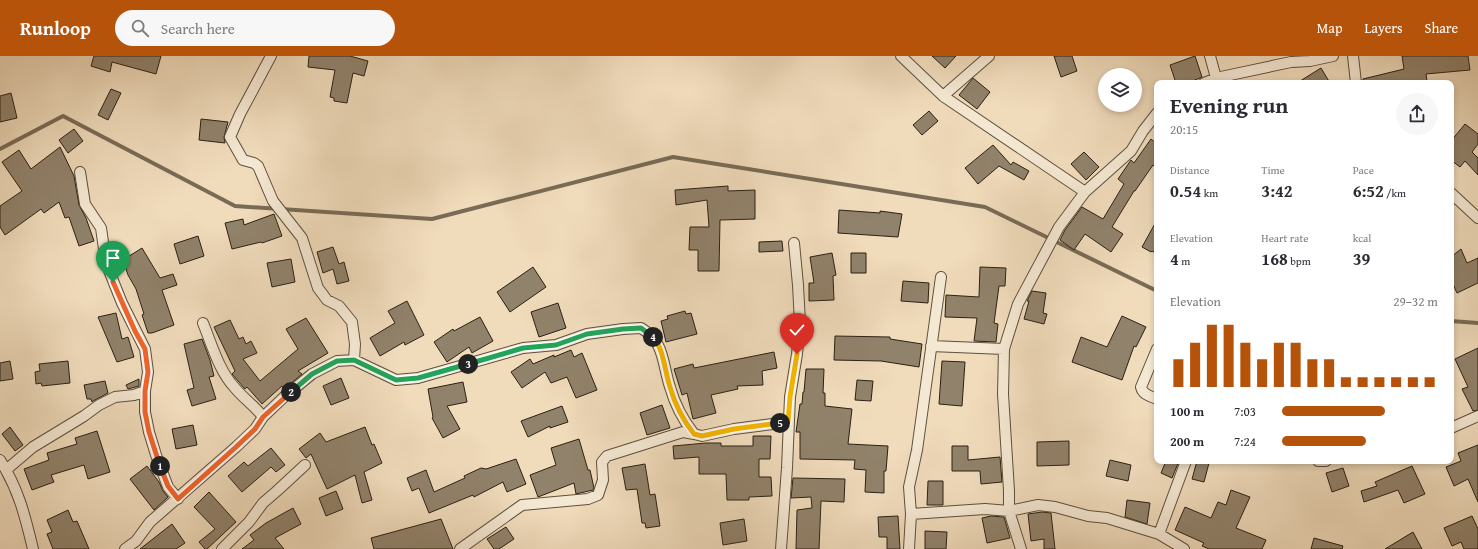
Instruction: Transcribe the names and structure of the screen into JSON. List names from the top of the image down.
{
  "page": {
    "header": "Runloop",
    "search": "Search here",
    "nav": ["Map", "Layers", "Share"],
    "heading": ["Evening run", "20:15"],
    "stats": [
      ["Distance", "0.54 km"],
      ["Time", "3:42"],
      ["Pace", "6:52 /km"],
      ["Elevation", "4 m"],
      ["Heart rate", "168 bpm"],
      ["kcal", "39"]
    ],
    "chart": ["Elevation", "29–32 m"],
    "pins": [
      "4",
      "3",
      "2",
      "5",
      "1"
    ],
    "list": [
      {
        "name": "100 m",
        "note": "7:03"
      },
      {
        "name": "200 m",
        "note": "7:24"
      }
    ]
  }
}
